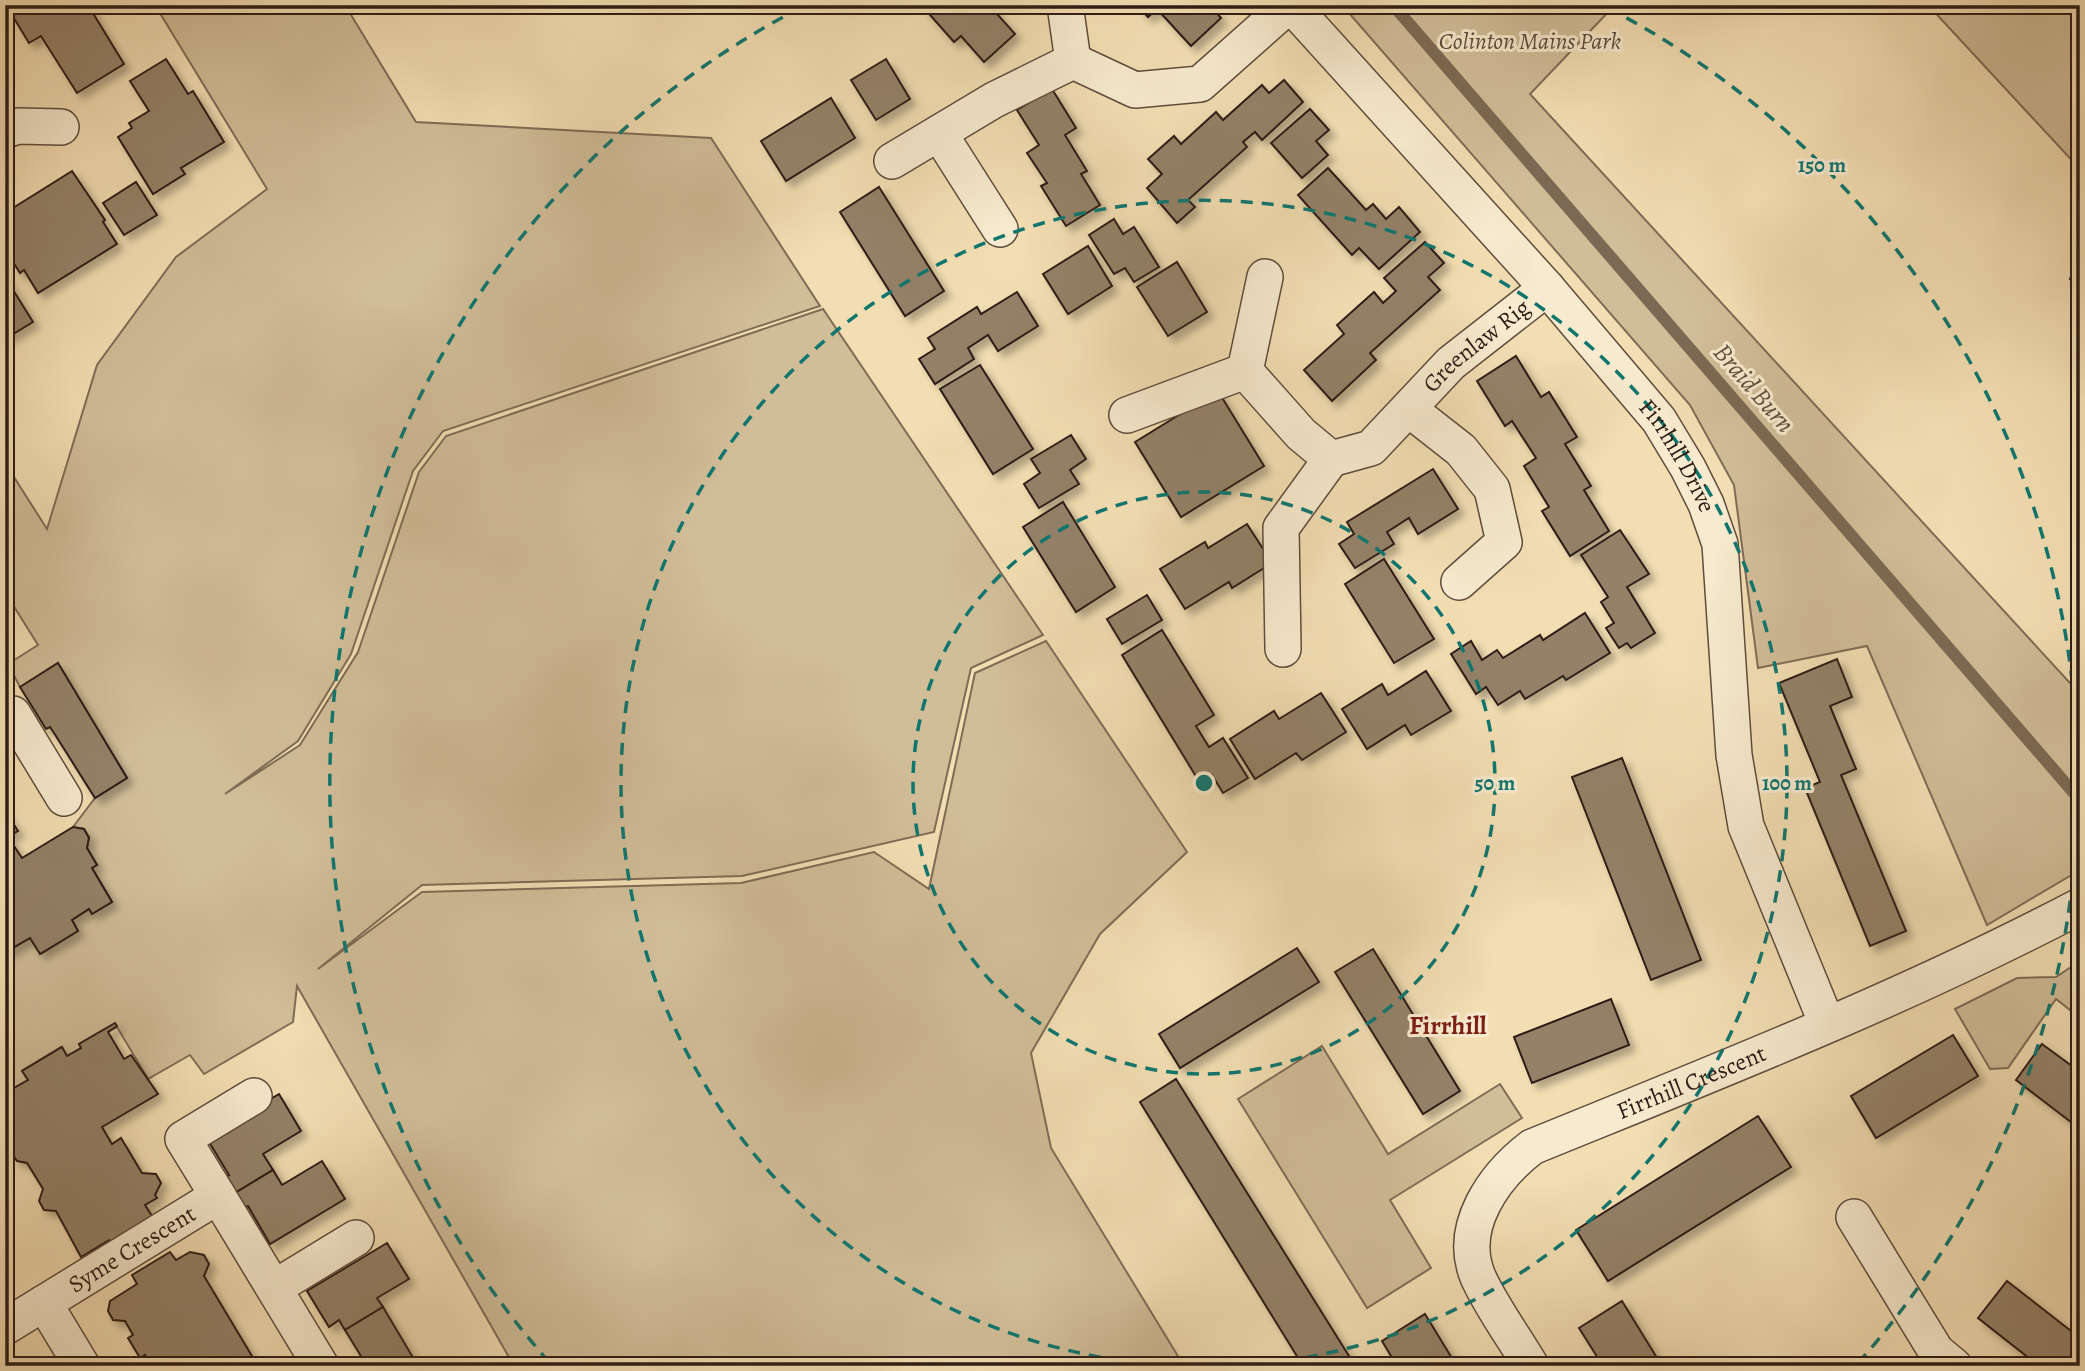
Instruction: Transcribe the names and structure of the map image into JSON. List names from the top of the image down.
{
  "streets": {
    "street": [
      "Greenlaw Rig",
      "Firrhill Drive",
      "Firrhill Crescent",
      "Syme Crescent"
    ]
  },
  "crossings": [
    ["Greenlaw Rig", "Firrhill Drive"],
    ["Firrhill Drive", "Firrhill Crescent"]
  ],
  "districts": ["Firrhill"],
  "water": ["Braid Burn"],
  "parks": ["Colinton Mains Park"],
  "rings": ["150 m", "50 m", "100 m"]
}
